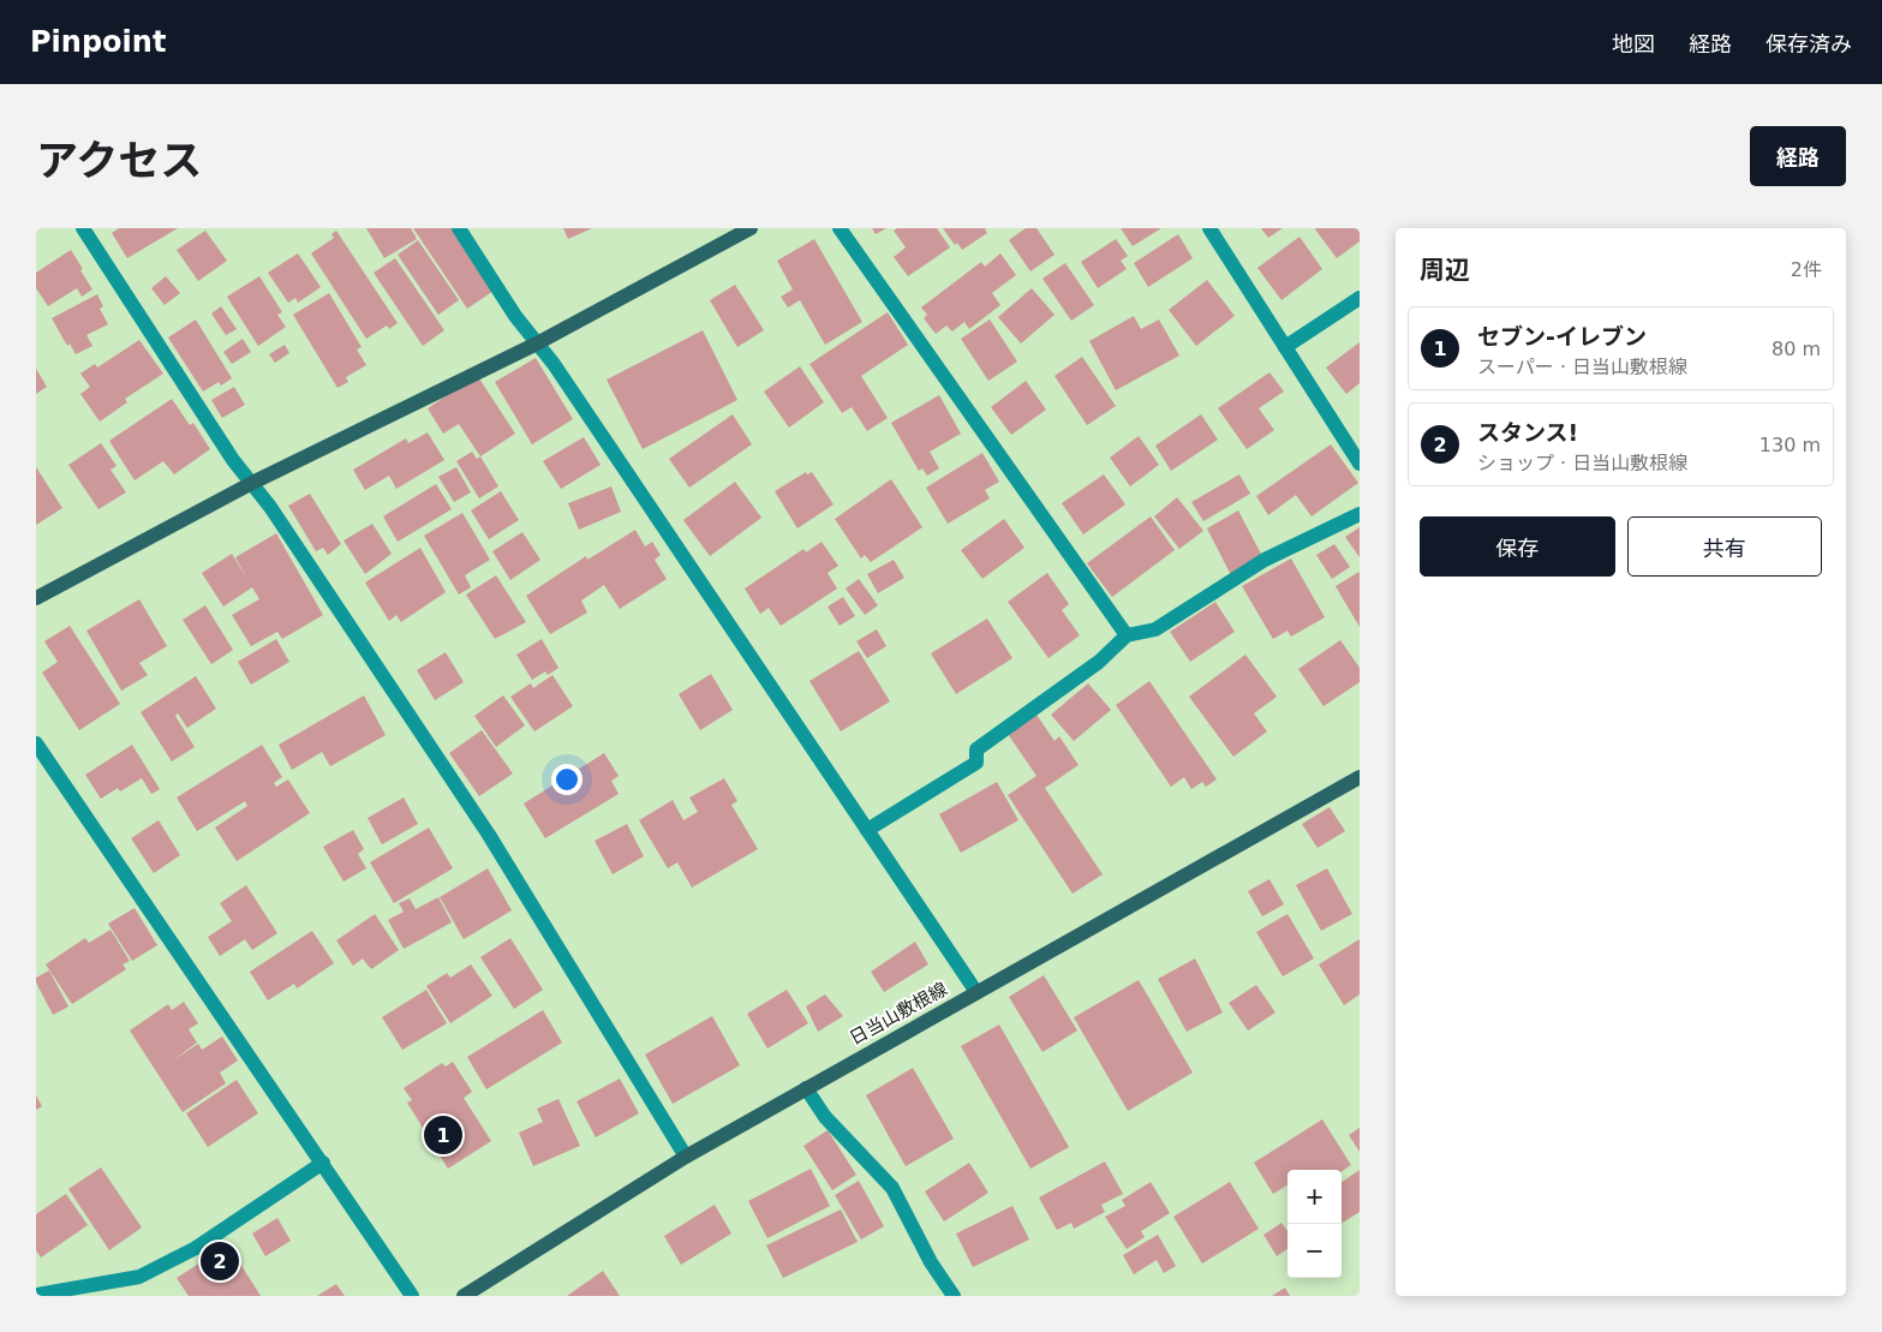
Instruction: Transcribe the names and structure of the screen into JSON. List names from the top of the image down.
{
  "streets": {
    "main road": ["日当山敷根線"]
  },
  "page": {
    "header": "Pinpoint",
    "nav": ["地図", "経路", "保存済み"],
    "title": "アクセス",
    "buttons": [
      "経路",
      ["保存", "共有"]
    ],
    "heading": ["周辺", "2件"],
    "list": [
      {
        "mark": "1",
        "name": "セブン-イレブン",
        "note": "スーパー · 日当山敷根線",
        "value": "80 m"
      },
      {
        "mark": "2",
        "name": "スタンス!",
        "note": "ショップ · 日当山敷根線",
        "value": "130 m"
      }
    ],
    "pins": ["1", "2"],
    "map_buttons": ["+", "−"]
  }
}
